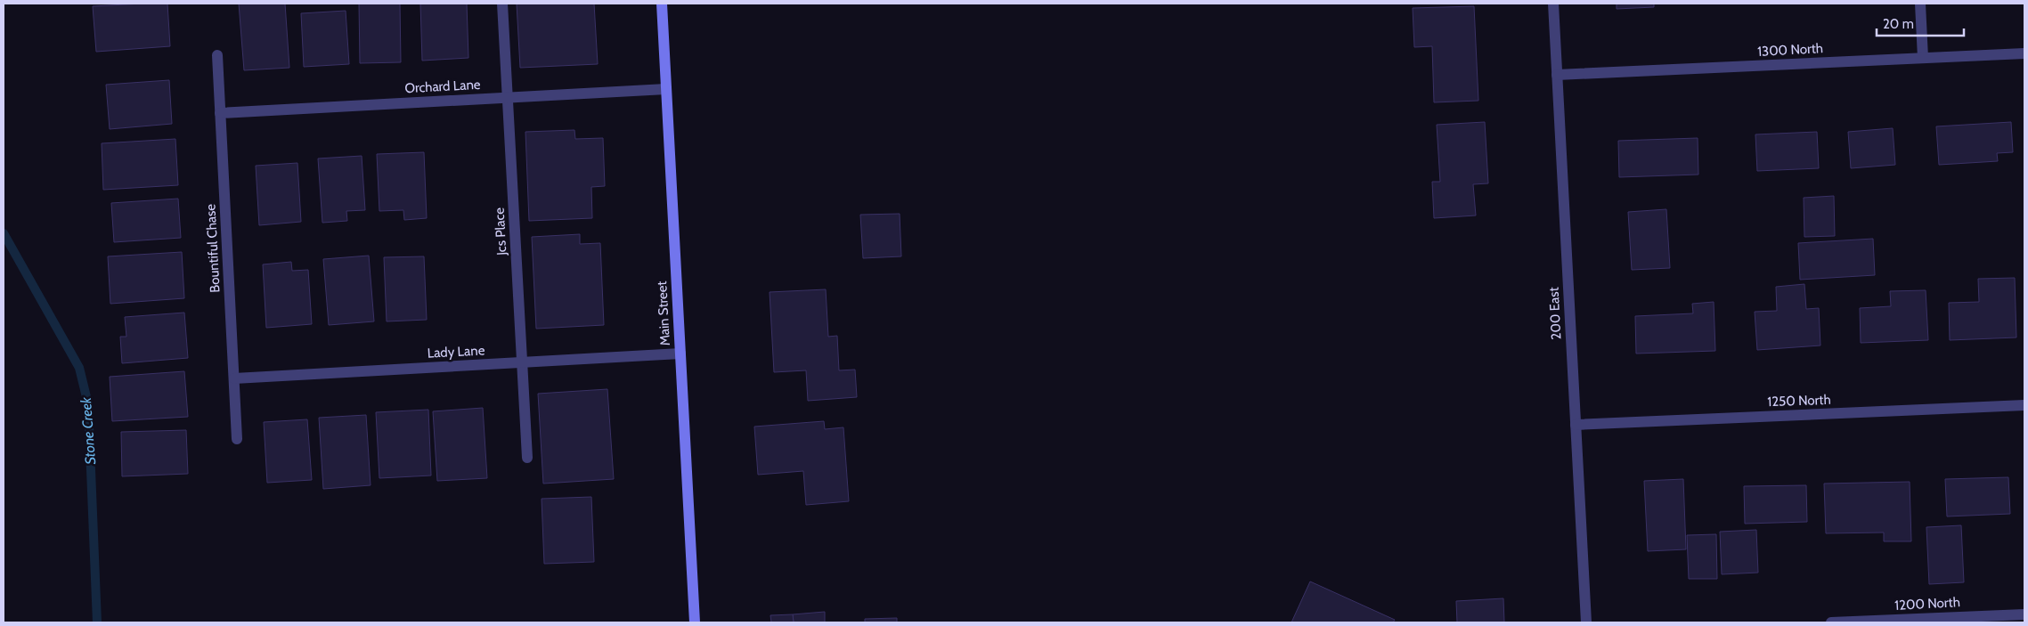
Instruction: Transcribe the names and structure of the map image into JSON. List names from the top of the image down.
{
  "streets": {
    "main road": ["Main Street"],
    "street": [
      "1300 North",
      "Orchard Lane",
      "Jcs Place",
      "Bountiful Chase",
      "200 East",
      "Lady Lane",
      "1250 North",
      "1200 North"
    ]
  },
  "crossings": [
    ["1300 North", "200 East"],
    ["Orchard Lane", "Jcs Place"],
    ["Orchard Lane", "Bountiful Chase"],
    ["Orchard Lane", "Main Street"],
    ["Jcs Place", "Lady Lane"],
    ["Bountiful Chase", "Lady Lane"],
    ["Main Street", "Lady Lane"],
    ["200 East", "1250 North"]
  ],
  "water": ["Stone Creek"],
  "scale_bar": "20 m"
}
